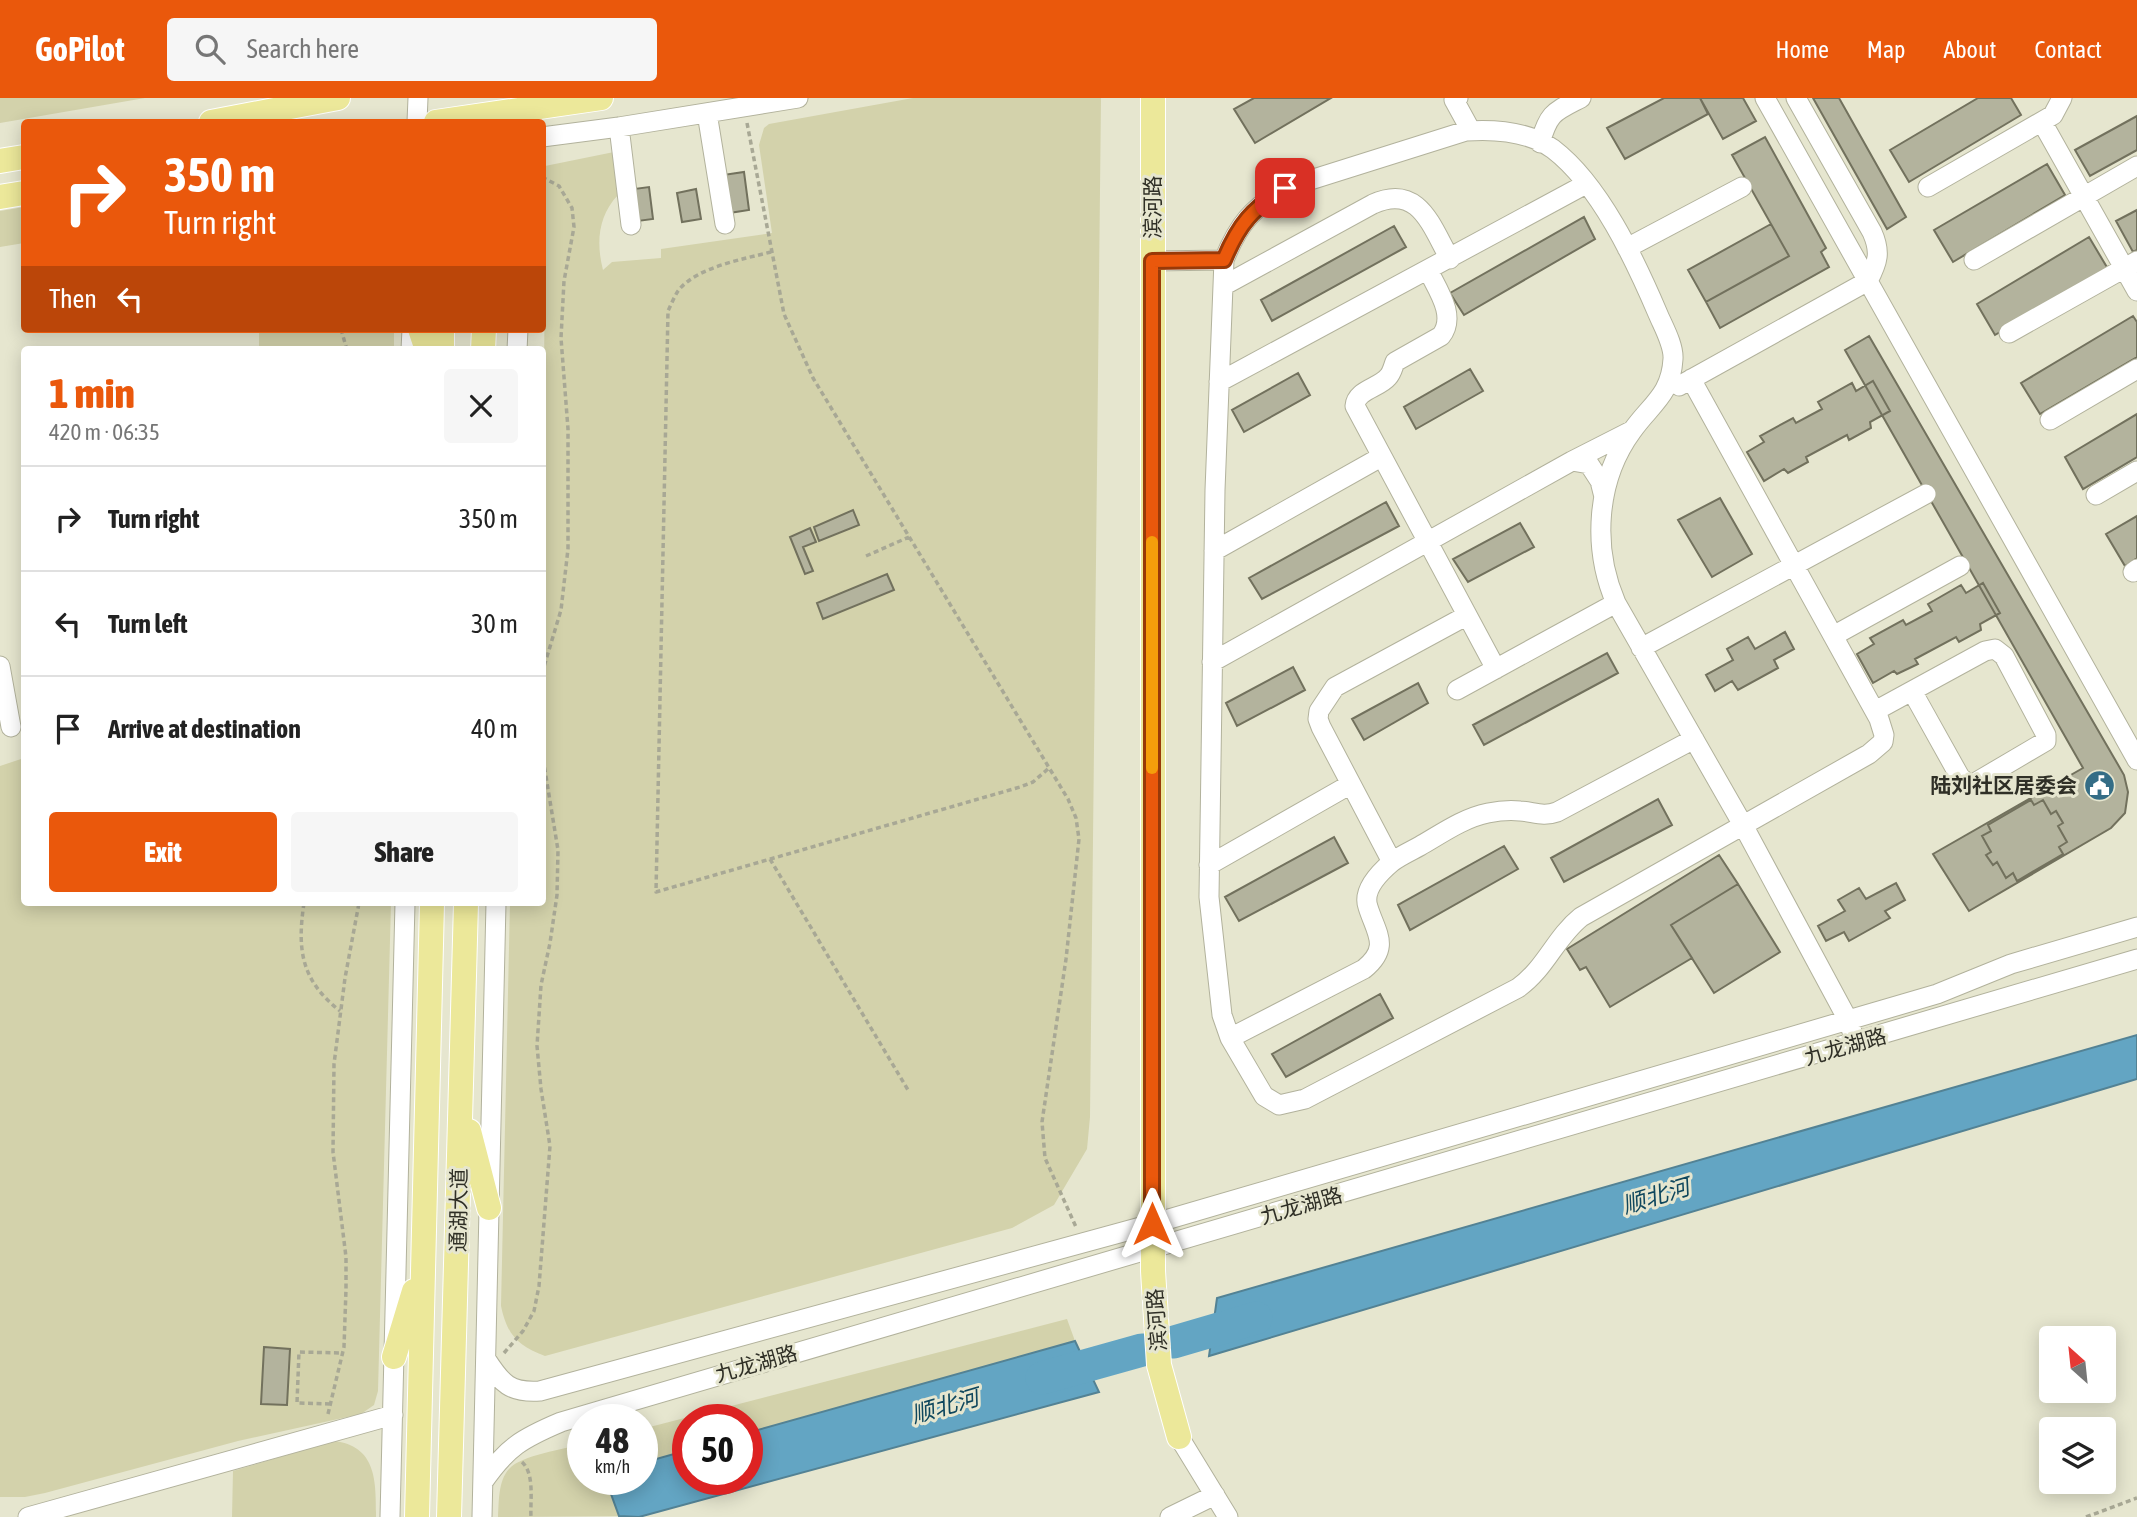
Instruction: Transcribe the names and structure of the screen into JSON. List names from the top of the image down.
{
  "streets": {
    "main road": ["滨河路", "通湖大道"],
    "street": ["九龙湖路"]
  },
  "crossings": [
    ["滨河路", "九龙湖路"]
  ],
  "water": ["顺北河"],
  "places": {
    "public building": ["陆刘社区居委会"]
  },
  "north": "top left",
  "page": {
    "header": "GoPilot",
    "search": "Search here",
    "nav": [
      "Home",
      "Map",
      "About",
      "Contact"
    ],
    "turn": ["350 m", "Turn right"],
    "then": "Then",
    "heading": ["1 min", "420 m · 06:35"],
    "list": [
      {
        "name": "Turn right",
        "value": "350 m"
      },
      {
        "name": "Turn left",
        "value": "30 m"
      },
      {
        "name": "Arrive at destination",
        "value": "40 m"
      }
    ],
    "buttons": ["Exit", "Share"],
    "speed": "48 km/h",
    "limit": "50"
  }
}
